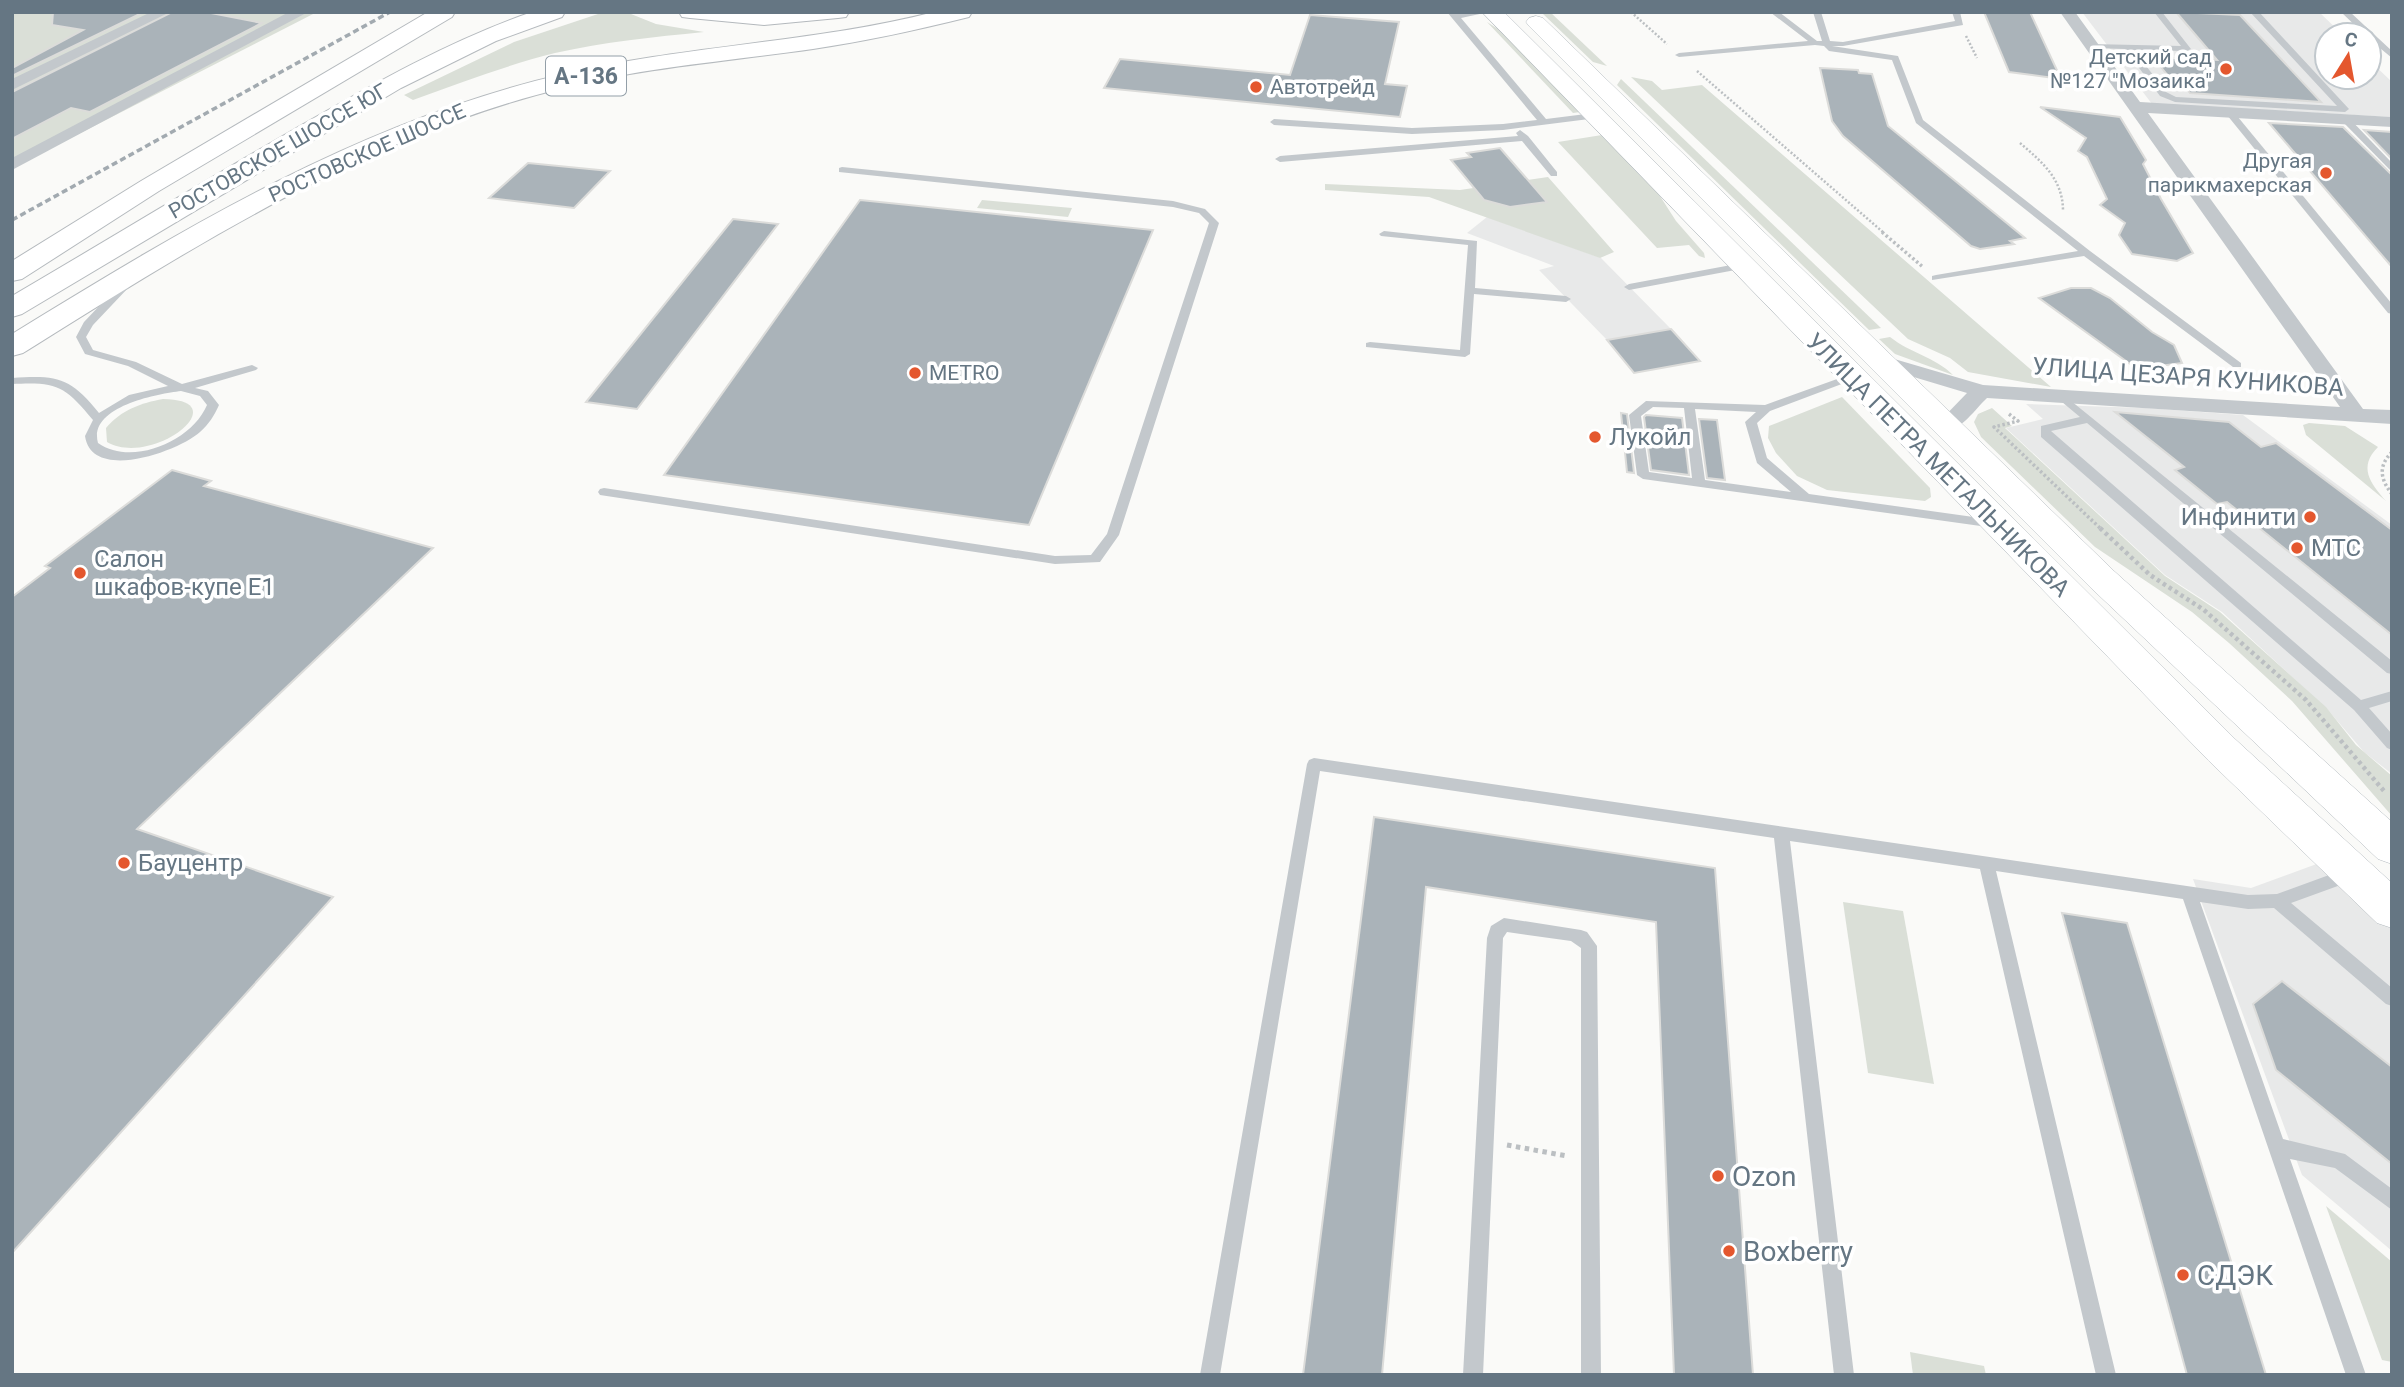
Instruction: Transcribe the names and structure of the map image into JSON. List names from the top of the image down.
{
  "streets": {
    "main road": [
      "А-136",
      "РОСТОВСКОЕ ШОССЕ ЮГ",
      "РОСТОВСКОЕ ШОССЕ",
      "УЛИЦА ПЕТРА МЕТАЛЬНИКОВА"
    ],
    "street": ["УЛИЦА ЦЕЗАРЯ КУНИКОВА"]
  },
  "crossings": [
    ["А-136", "РОСТОВСКОЕ ШОССЕ"],
    ["УЛИЦА ЦЕЗАРЯ КУНИКОВА", "УЛИЦА ПЕТРА МЕТАЛЬНИКОВА"]
  ],
  "places": [
    "Детский сад №127 \"Мозаика\"",
    "Автотрейд",
    "Другая парикмахерская",
    "METRO",
    "Лукойл",
    "Инфинити",
    "МТС",
    "Салон шкафов-купе Е1",
    "Бауцентр",
    "Ozon",
    "Boxberry",
    "СДЭК"
  ],
  "north": "top"
}
